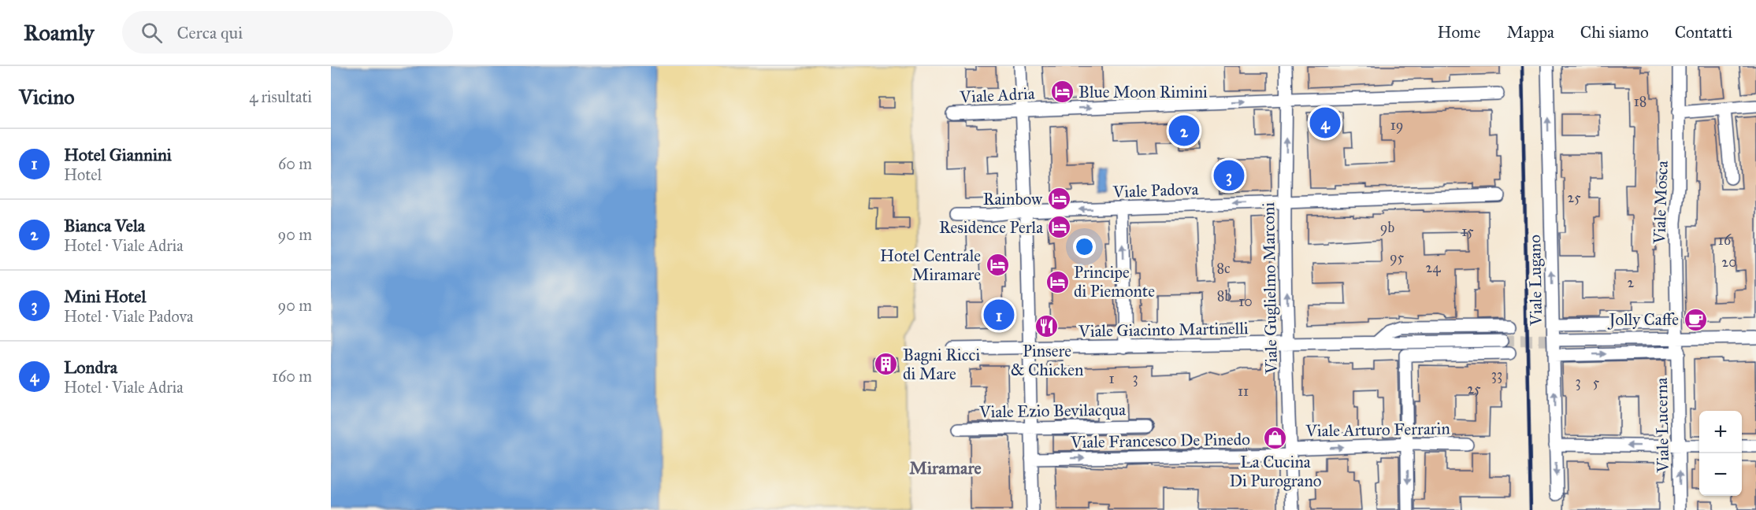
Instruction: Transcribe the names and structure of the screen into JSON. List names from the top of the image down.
{
  "streets": {
    "street": [
      "Viale Adria",
      "Viale Padova",
      "Viale Mosca",
      "Viale Lugano",
      "Viale Guglielmo Marconi",
      "Viale Giacinto Martinelli",
      "Viale Ezio Bevilacqua",
      "Viale Lucerna",
      "Viale Arturo Ferrarin",
      "Viale Francesco De Pinedo"
    ]
  },
  "crossings": [
    ["Viale Adria", "Viale Guglielmo Marconi"],
    ["Viale Padova", "Viale Guglielmo Marconi"],
    ["Viale Mosca", "Viale Lucerna"],
    ["Viale Guglielmo Marconi", "Viale Giacinto Martinelli"],
    ["Viale Guglielmo Marconi", "Viale Arturo Ferrarin"],
    ["Viale Guglielmo Marconi", "Viale Francesco De Pinedo"],
    ["Viale Arturo Ferrarin", "Viale Francesco De Pinedo"]
  ],
  "one_way": [
    "Viale Adria",
    "Viale Padova",
    "Viale Guglielmo Marconi",
    "Viale Lucerna",
    "Viale Arturo Ferrarin",
    "Viale Francesco De Pinedo"
  ],
  "districts": ["Miramare"],
  "places": {
    "hotel": [
      "Blue Moon Rimini",
      "Rainbow",
      "Residence Perla",
      "Hotel Centrale Miramare",
      "Principe di Piemonte"
    ],
    "cafe": ["Jolly Caffe"],
    "restaurant": ["Pinsere & Chicken"],
    "building": ["Bagni Ricci di Mare"],
    "shop": ["La Cucina Di Purograno"]
  },
  "house_numbers": [
    "18",
    "19",
    "25",
    "9b",
    "15",
    "16",
    "95",
    "20",
    "24",
    "8c",
    "2",
    "8b",
    "10",
    "33",
    "3",
    "1",
    "3",
    "5",
    "25",
    "11"
  ],
  "page": {
    "header": "Roamly",
    "search": "Cerca qui",
    "nav": [
      "Home",
      "Mappa",
      "Chi siamo",
      "Contatti"
    ],
    "heading": ["Vicino", "4 risultati"],
    "pins": [
      "4",
      "2",
      "3",
      "1"
    ],
    "list": [
      {
        "mark": "1",
        "name": "Hotel Giannini",
        "note": "Hotel",
        "value": "60 m"
      },
      {
        "mark": "2",
        "name": "Bianca Vela",
        "note": "Hotel · Viale Adria",
        "value": "90 m"
      },
      {
        "mark": "3",
        "name": "Mini Hotel",
        "note": "Hotel · Viale Padova",
        "value": "90 m"
      },
      {
        "mark": "4",
        "name": "Londra",
        "note": "Hotel · Viale Adria",
        "value": "160 m"
      }
    ],
    "map_buttons": ["+", "−"]
  }
}
